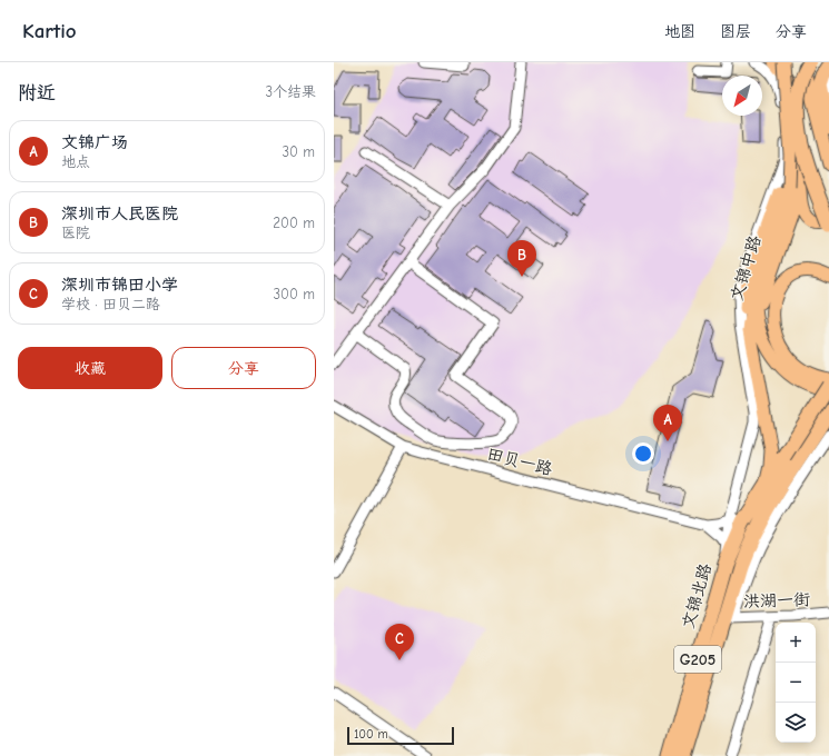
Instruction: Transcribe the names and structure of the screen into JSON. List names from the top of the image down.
{
  "streets": {
    "highway": ["文锦北路", "G205"],
    "main road": ["文锦中路"],
    "street": ["田贝一路", "洪湖一街"]
  },
  "crossings": [
    ["文锦中路", "文锦北路"],
    ["田贝一路", "文锦北路"],
    ["文锦北路", "洪湖一街"],
    ["文锦北路", "G205"]
  ],
  "scale_bar": "100 m",
  "north": "bottom left",
  "page": {
    "header": "Kartio",
    "nav": ["地图", "图层", "分享"],
    "heading": ["附近", "3个结果"],
    "list": [
      {
        "mark": "A",
        "name": "文锦广场",
        "note": "地点",
        "value": "30 m"
      },
      {
        "mark": "B",
        "name": "深圳市人民医院",
        "note": "医院",
        "value": "200 m"
      },
      {
        "mark": "C",
        "name": "深圳市锦田小学",
        "note": "学校 · 田贝二路",
        "value": "300 m"
      }
    ],
    "pins": ["B", "A", "C"],
    "buttons": ["收藏", "分享"],
    "map_buttons": ["+", "−"],
    "scale": "100 m"
  }
}
